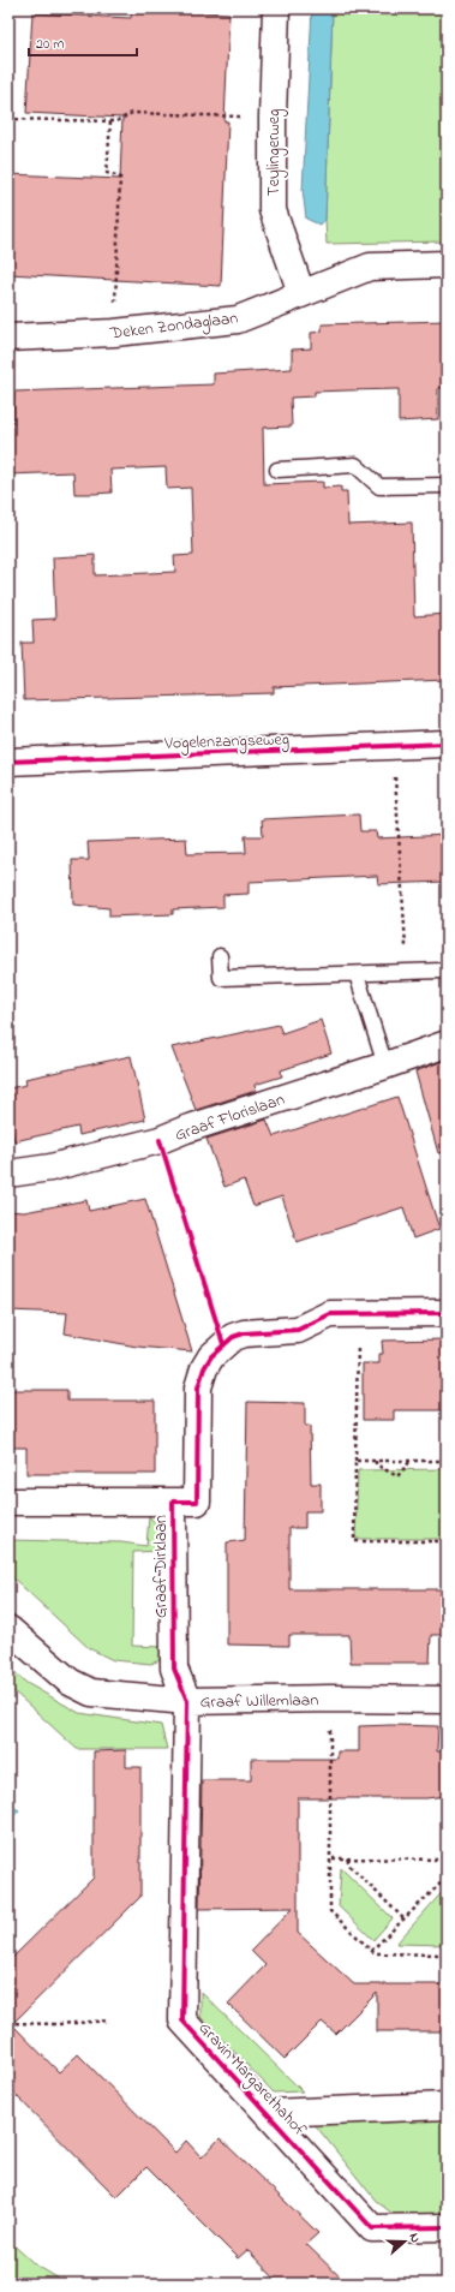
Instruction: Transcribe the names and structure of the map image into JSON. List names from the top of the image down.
{
  "streets": {
    "street": [
      "Teylingerweg",
      "Deken Zondaglaan",
      "Vogelenzangseweg",
      "Graaf Florislaan",
      "Graaf Dirklaan",
      "Graaf Willemlaan",
      "Gravin Margarethahof"
    ]
  },
  "crossings": [
    ["Teylingerweg", "Deken Zondaglaan"],
    ["Graaf Dirklaan", "Graaf Willemlaan"],
    ["Graaf Dirklaan", "Gravin Margarethahof"],
    ["Graaf Willemlaan", "Gravin Margarethahof"]
  ],
  "scale_bar": "20 m",
  "north": "right"
}
